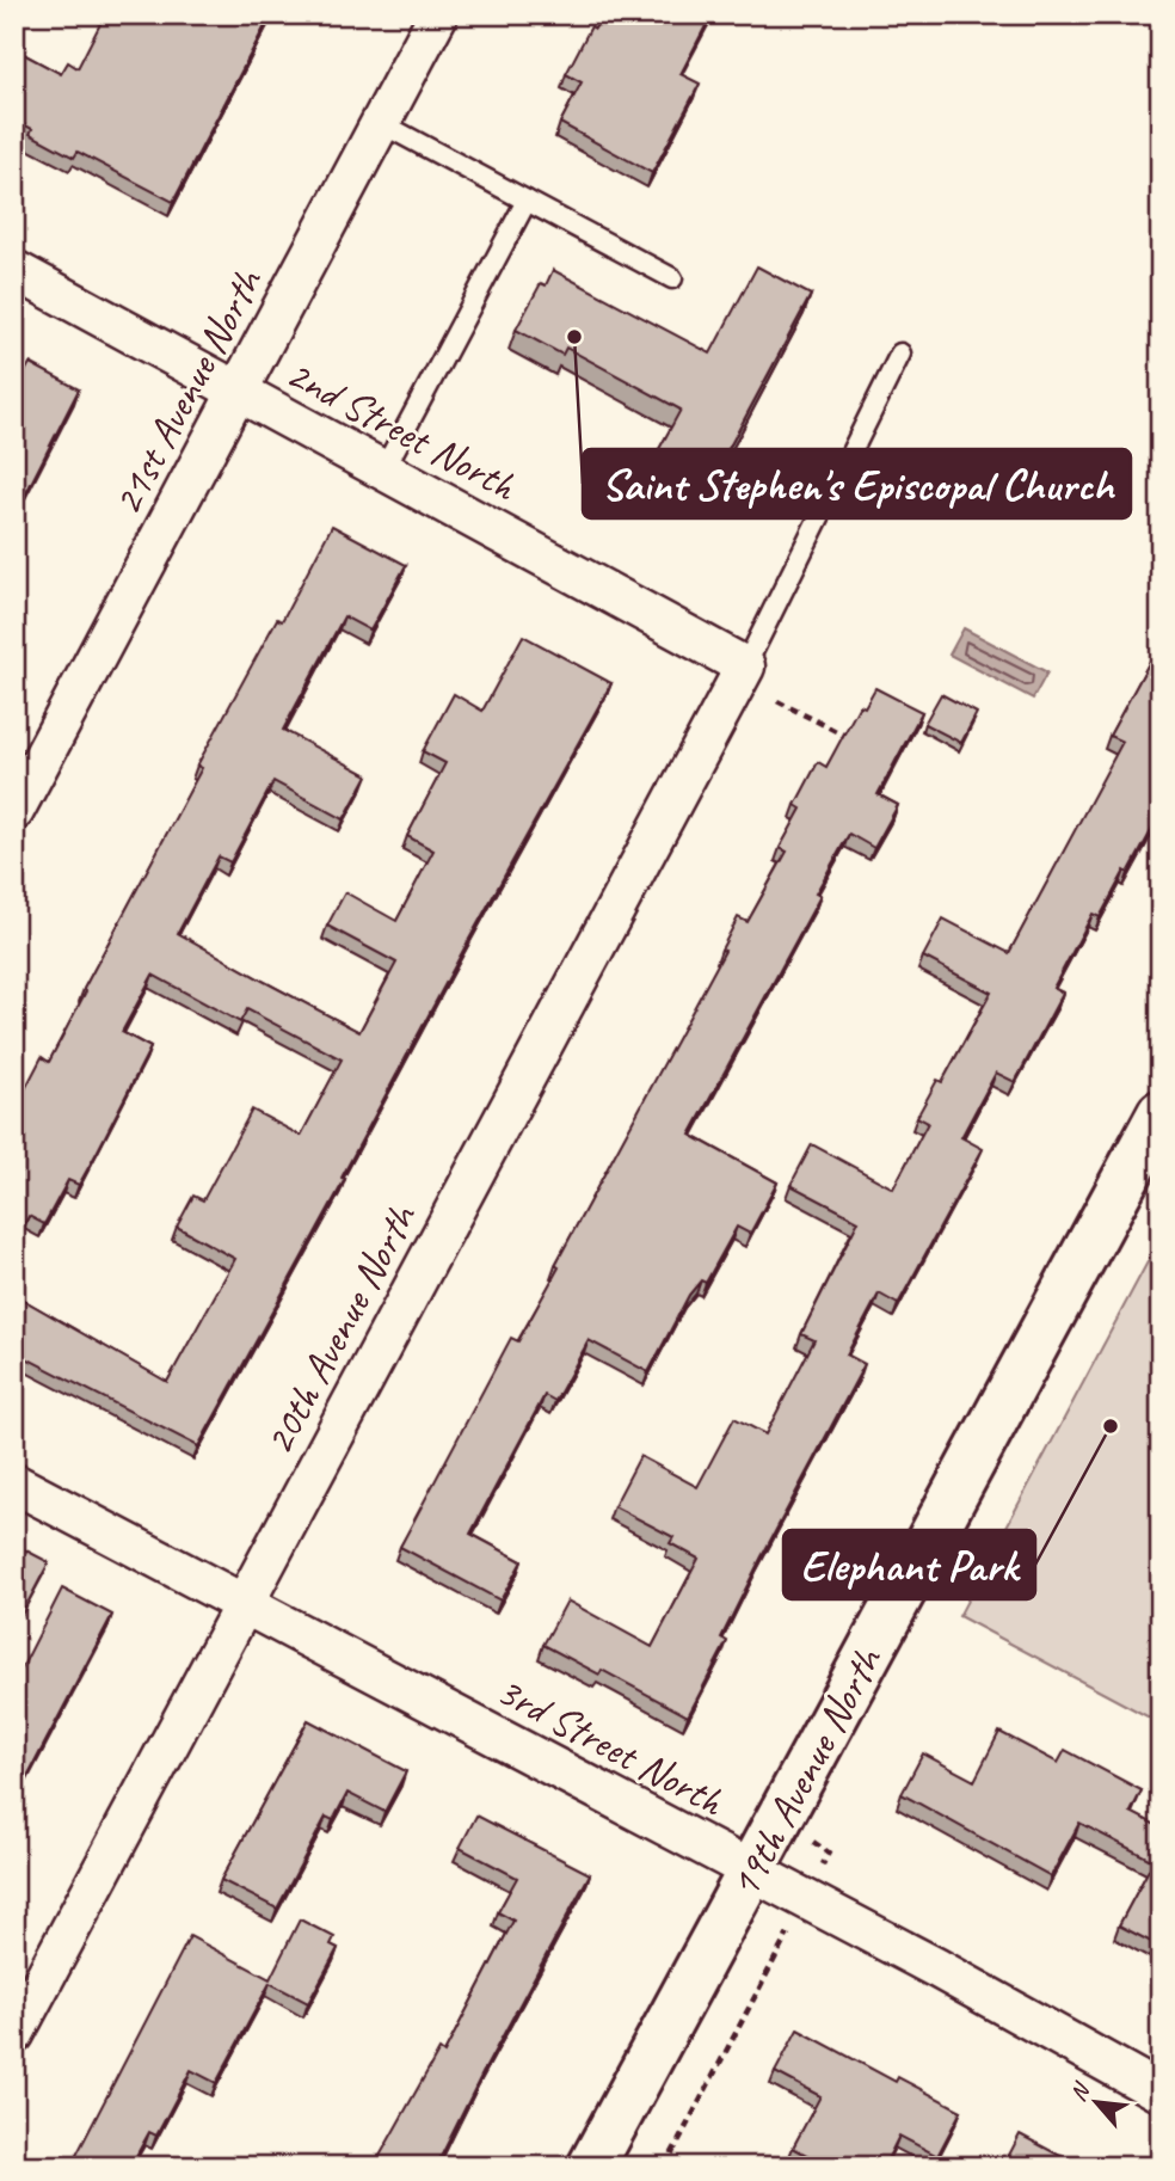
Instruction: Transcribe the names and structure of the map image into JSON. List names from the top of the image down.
{
  "streets": {
    "street": [
      "21st Avenue North",
      "2nd Street North",
      "20th Avenue North",
      "3rd Street North",
      "19th Avenue North"
    ]
  },
  "crossings": [
    ["21st Avenue North", "2nd Street North"],
    ["2nd Street North", "20th Avenue North"],
    ["20th Avenue North", "3rd Street North"],
    ["3rd Street North", "19th Avenue North"]
  ],
  "places": ["Saint Stephen's Episcopal Church", "Elephant Park"],
  "north": "top left"
}
